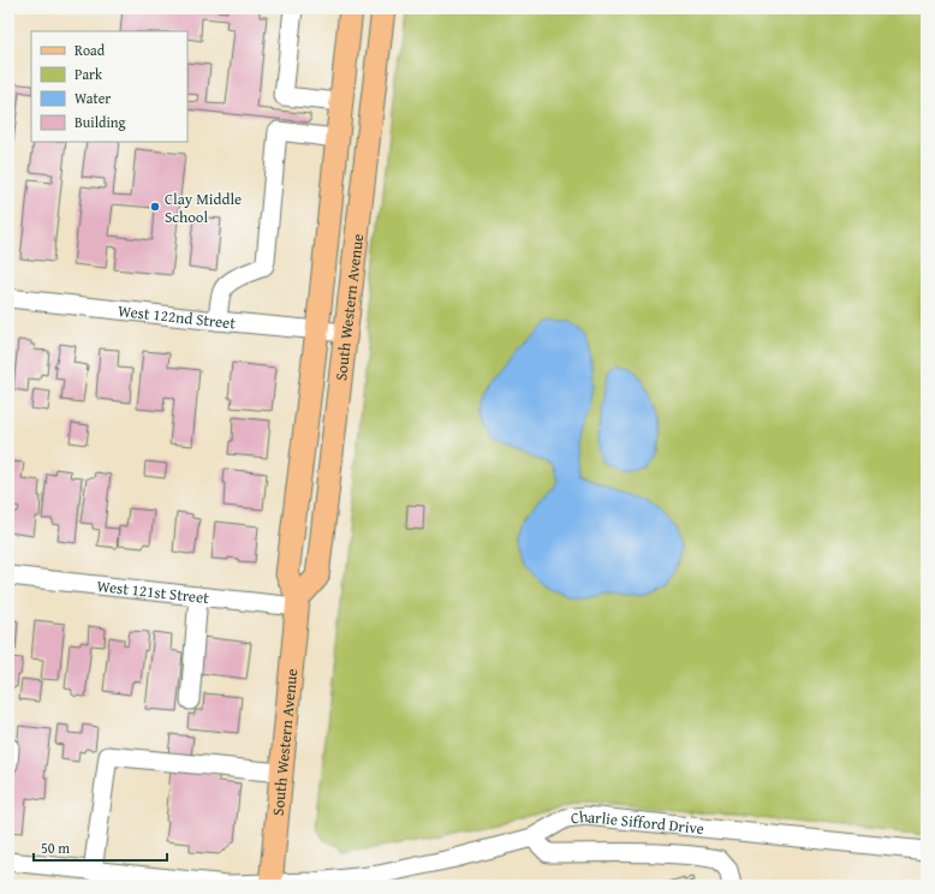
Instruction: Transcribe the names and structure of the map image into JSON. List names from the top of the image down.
{
  "streets": {
    "main road": ["South Western Avenue"],
    "street": ["West 122nd Street", "West 121st Street", "Charlie Sifford Drive"]
  },
  "crossings": [
    ["South Western Avenue", "West 122nd Street"],
    ["South Western Avenue", "West 121st Street"],
    ["South Western Avenue", "Charlie Sifford Drive"]
  ],
  "places": ["Clay Middle School"],
  "legend": [
    "Road",
    "Park",
    "Water",
    "Building"
  ],
  "scale_bar": "50 m"
}
